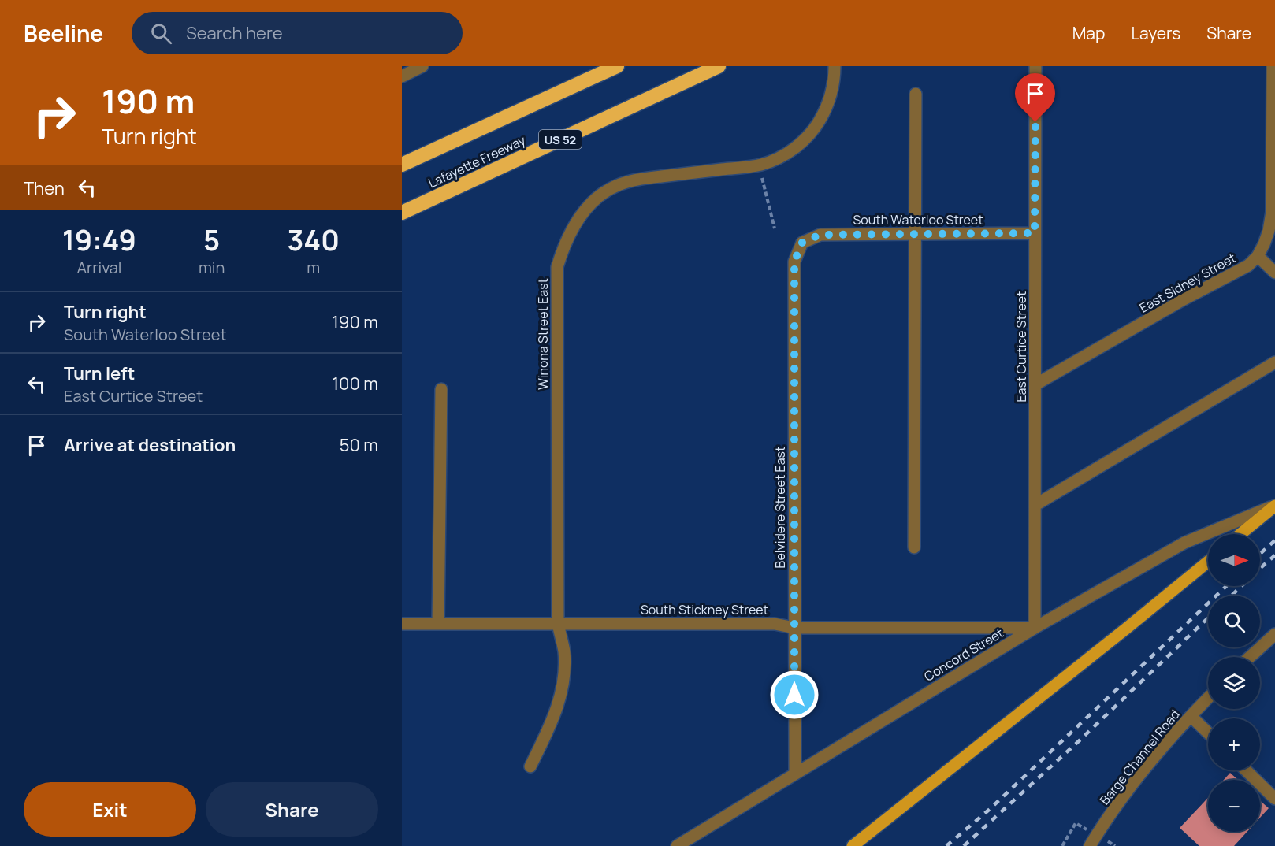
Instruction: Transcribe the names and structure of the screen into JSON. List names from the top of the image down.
{
  "streets": {
    "highway": ["US 52", "Lafayette Freeway"],
    "main road": ["Concord Street"],
    "street": [
      "South Waterloo Street",
      "East Sidney Street",
      "Winona Street East",
      "East Curtice Street",
      "Belvidere Street East",
      "South Stickney Street",
      "Barge Channel Road"
    ]
  },
  "crossings": [
    ["South Waterloo Street", "East Curtice Street"],
    ["South Waterloo Street", "Belvidere Street East"],
    ["East Sidney Street", "East Curtice Street"],
    ["Winona Street East", "South Stickney Street"],
    ["East Curtice Street", "South Stickney Street"],
    ["East Curtice Street", "Concord Street"],
    ["Belvidere Street East", "South Stickney Street"],
    ["Belvidere Street East", "Concord Street"],
    ["South Stickney Street", "Concord Street"]
  ],
  "north": "right",
  "page": {
    "header": "Beeline",
    "search": "Search here",
    "nav": ["Map", "Layers", "Share"],
    "turn": ["190 m", "Turn right"],
    "then": "Then",
    "eta": [
      "19:49",
      "Arrival",
      "5",
      "min",
      "340",
      "m"
    ],
    "list": [
      {
        "name": "Turn right",
        "note": "South Waterloo Street",
        "value": "190 m"
      },
      {
        "name": "Turn left",
        "note": "East Curtice Street",
        "value": "100 m"
      },
      {
        "name": "Arrive at destination",
        "value": "50 m"
      }
    ],
    "map_buttons": ["+", "−"],
    "buttons": ["Exit", "Share"]
  }
}
